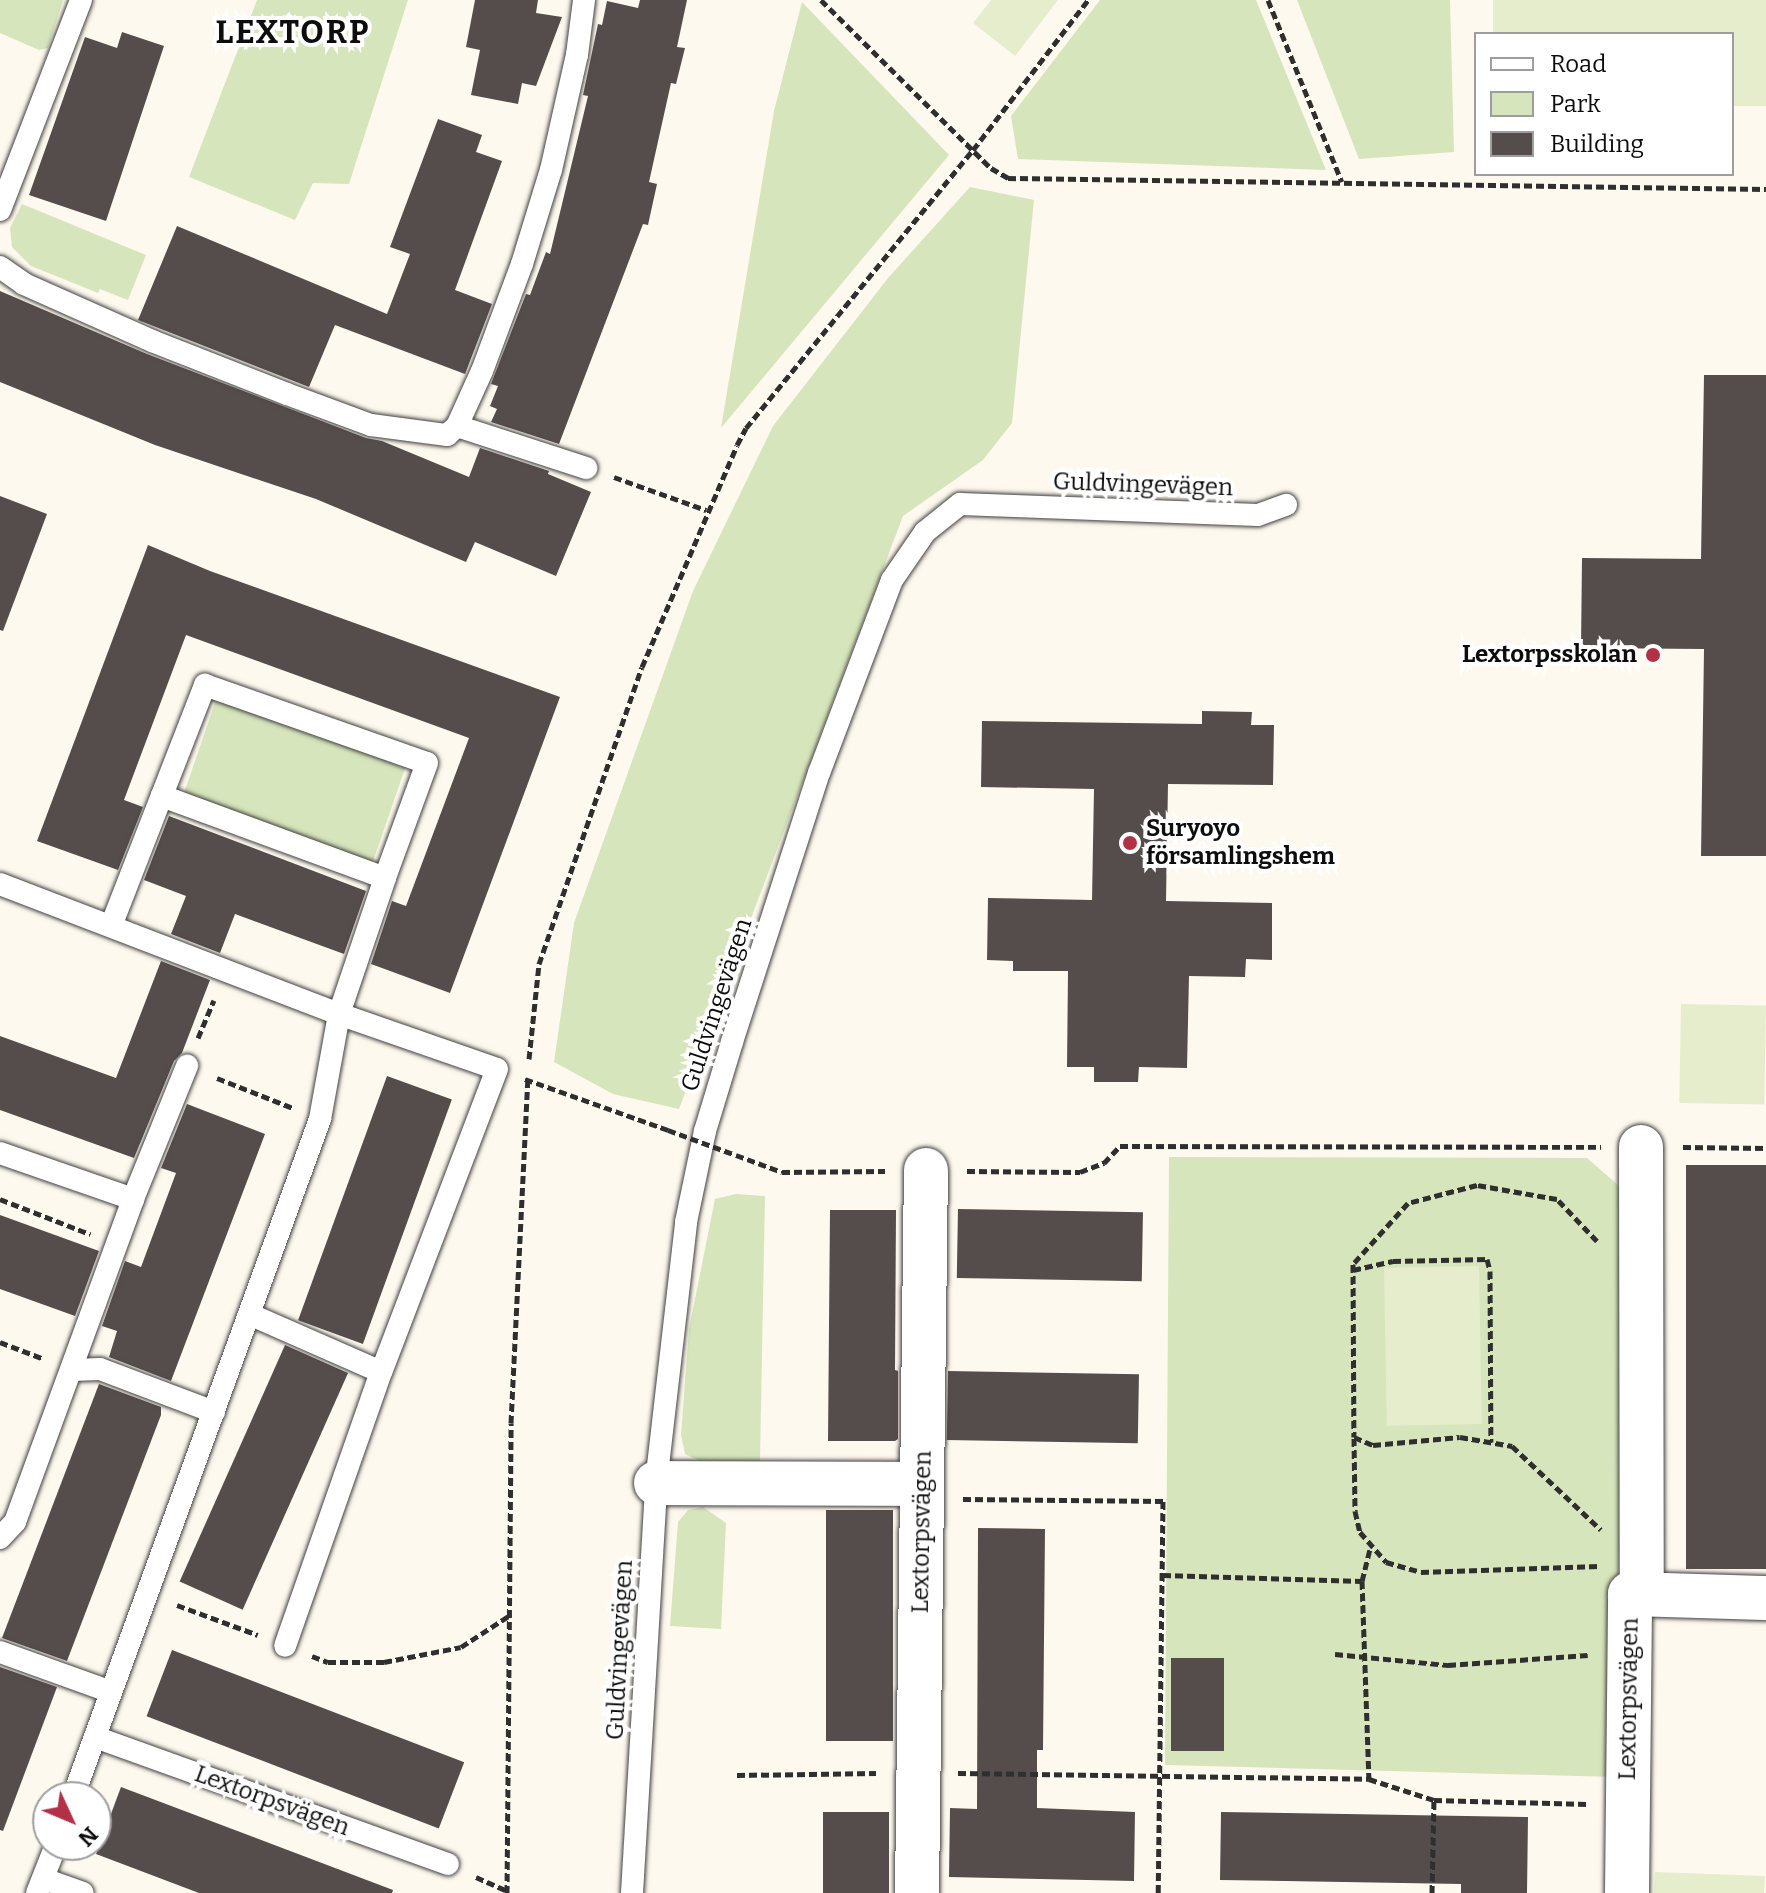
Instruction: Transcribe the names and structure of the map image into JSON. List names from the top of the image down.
{
  "streets": {
    "street": ["Lextorpsvägen"],
    "lane": ["Guldvingevägen"]
  },
  "districts": ["LEXTORP"],
  "places": ["Lextorpsskolan", "Suryoyo församlingshem"],
  "legend": ["Road", "Park", "Building"],
  "north": "bottom right"
}
